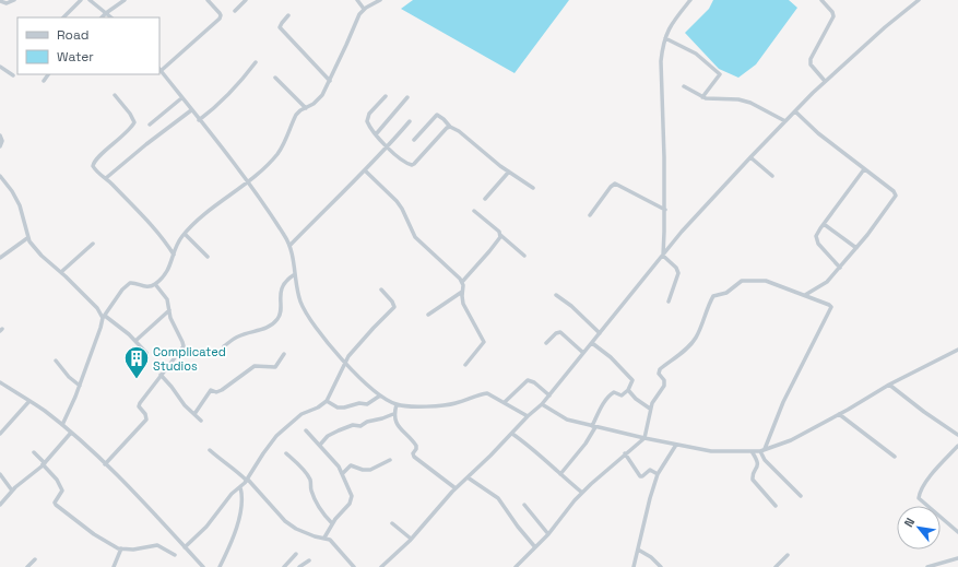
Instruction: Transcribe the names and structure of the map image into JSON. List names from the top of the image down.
{
  "places": {
    "building": ["Complicated Studios"]
  },
  "legend": ["Road", "Water"],
  "north": "top left"
}
